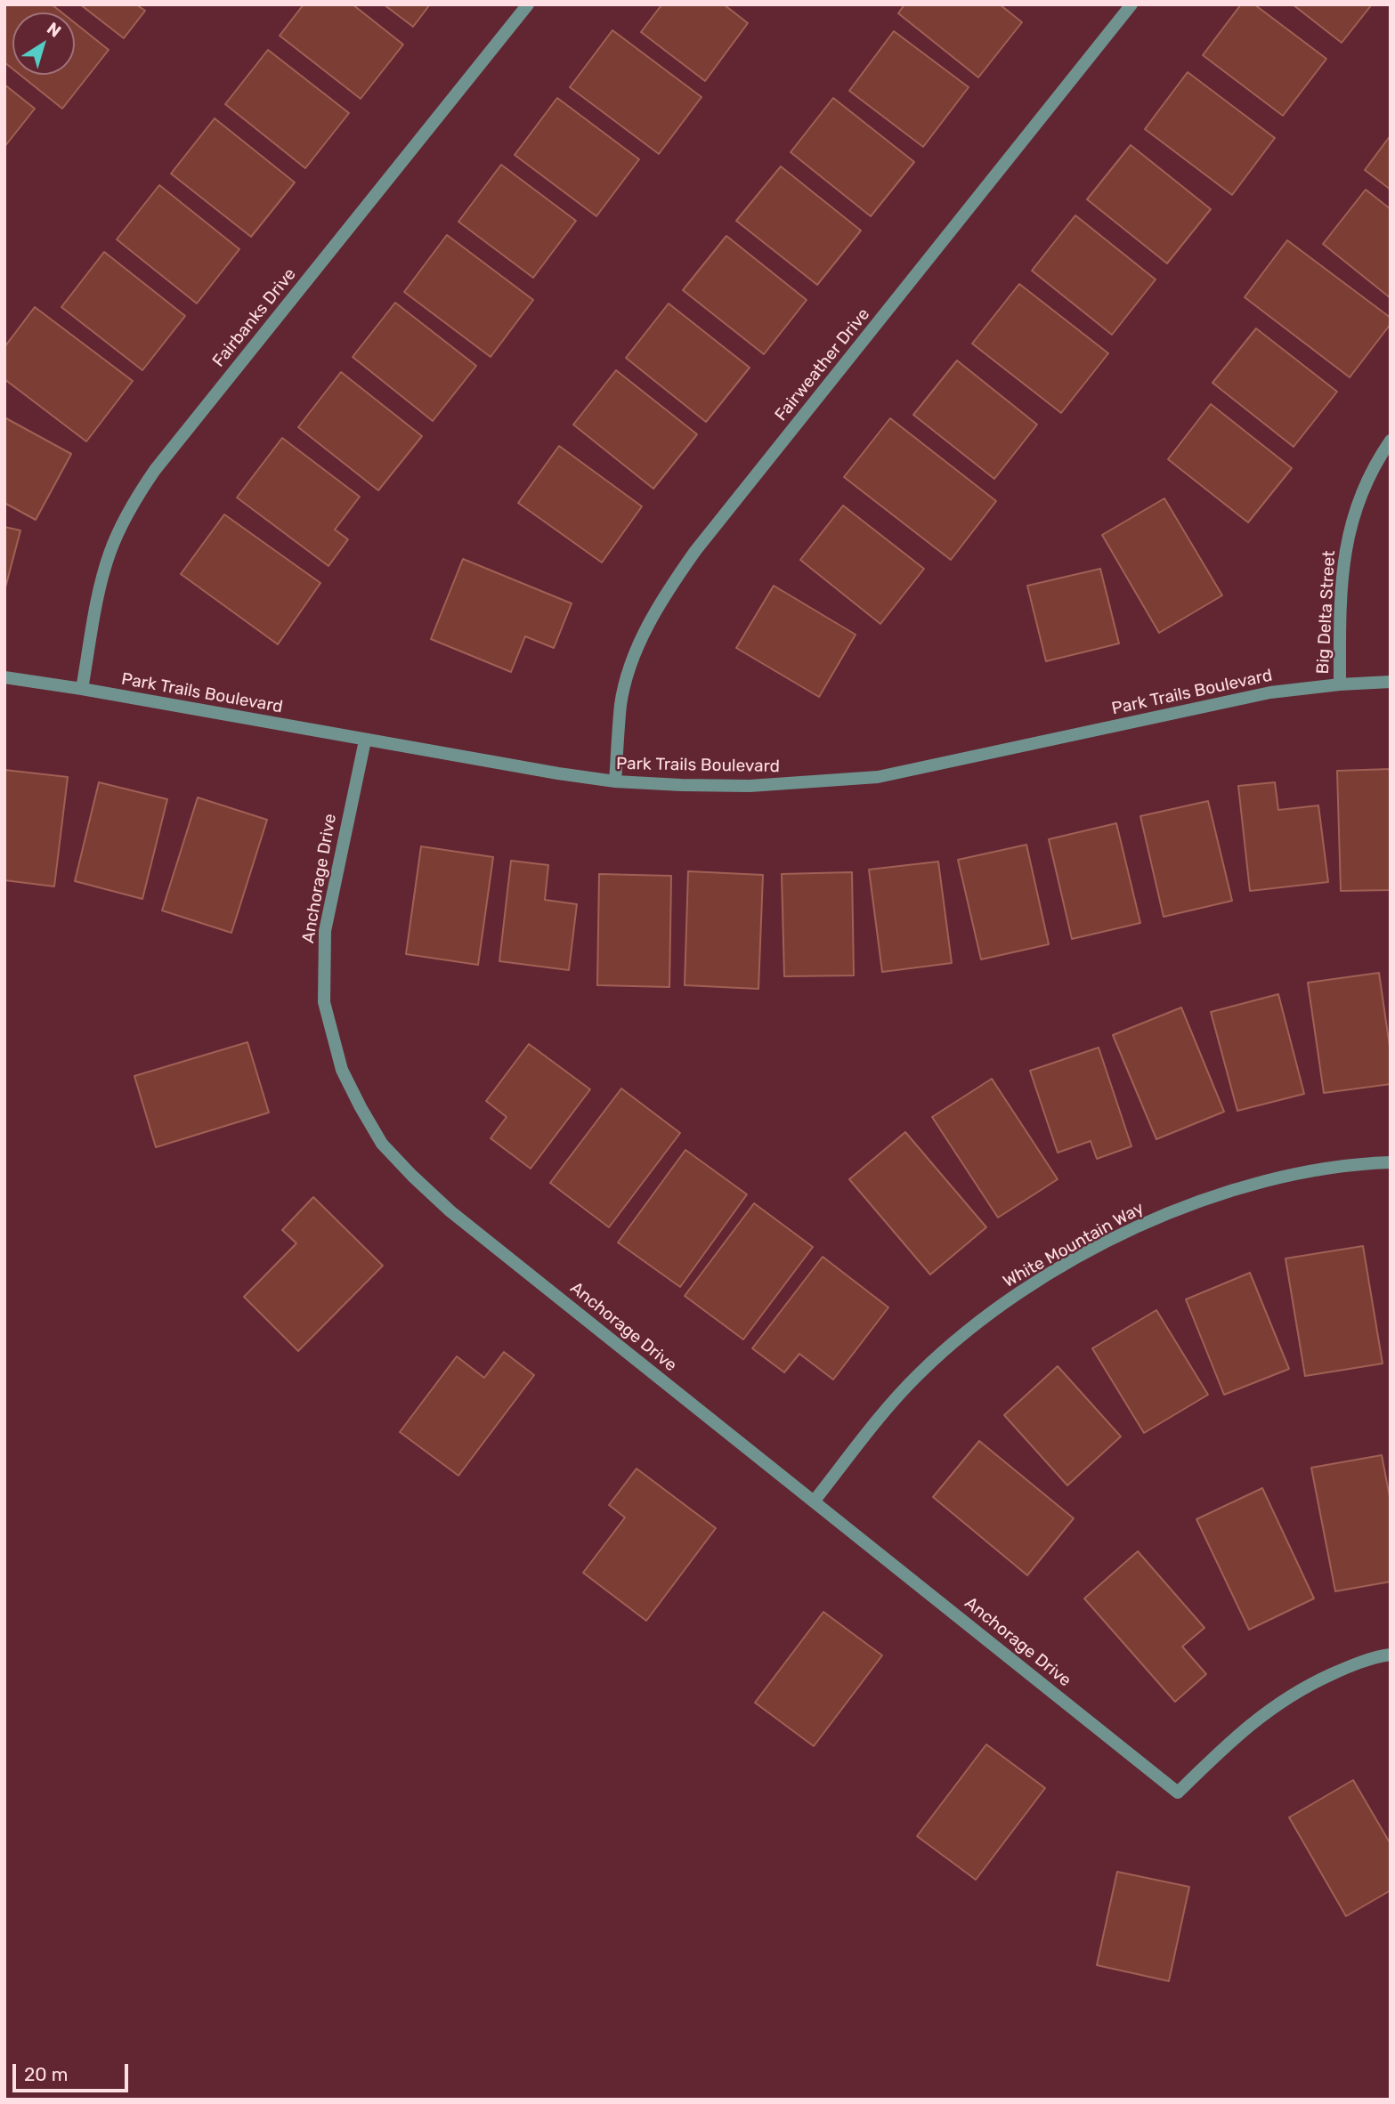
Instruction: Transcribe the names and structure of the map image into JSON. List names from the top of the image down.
{
  "streets": {
    "street": [
      "Fairbanks Drive",
      "Fairweather Drive",
      "Big Delta Street",
      "Park Trails Boulevard",
      "Anchorage Drive",
      "White Mountain Way"
    ]
  },
  "crossings": [
    ["Fairbanks Drive", "Park Trails Boulevard"],
    ["Fairweather Drive", "Park Trails Boulevard"],
    ["Big Delta Street", "Park Trails Boulevard"],
    ["Park Trails Boulevard", "Anchorage Drive"],
    ["Anchorage Drive", "White Mountain Way"]
  ],
  "scale_bar": "20 m",
  "north": "top right"
}
